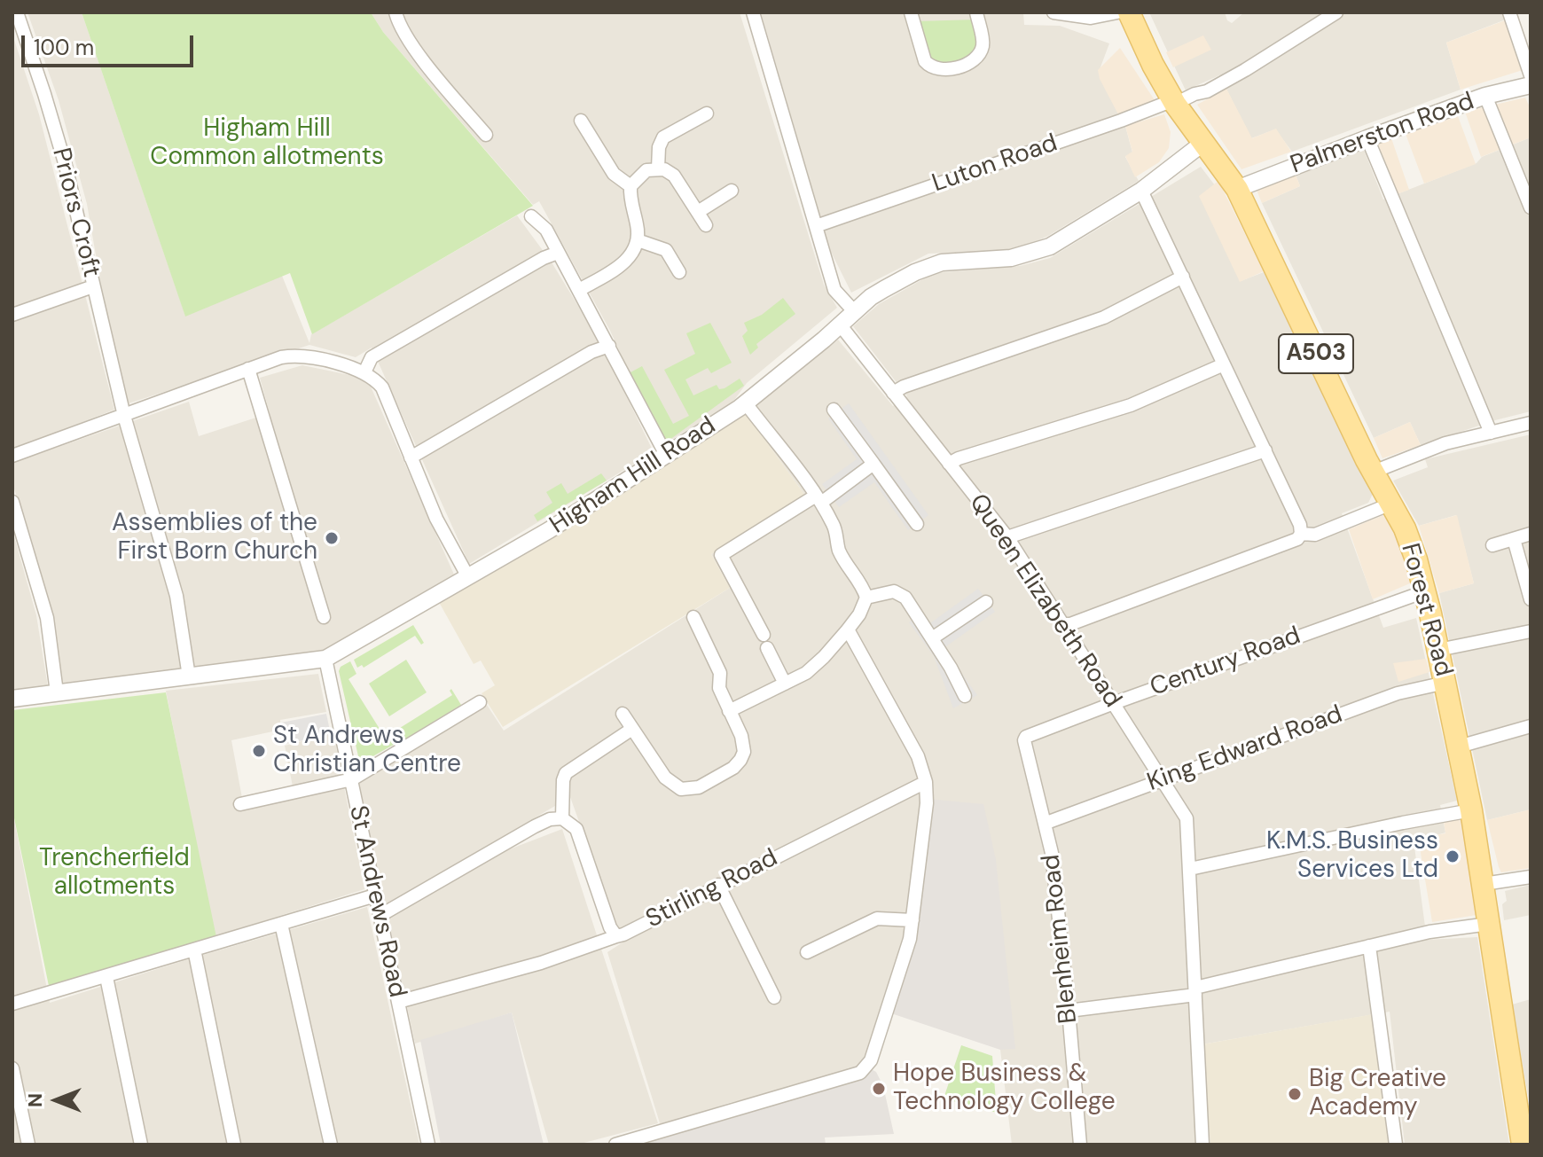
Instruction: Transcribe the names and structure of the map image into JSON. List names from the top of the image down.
{
  "streets": {
    "main road": ["A503", "Forest Road"],
    "street": [
      "Palmerston Road",
      "Luton Road",
      "Priors Croft",
      "Higham Hill Road",
      "Queen Elizabeth Road",
      "Century Road",
      "King Edward Road",
      "Stirling Road",
      "St Andrews Road",
      "Blenheim Road"
    ]
  },
  "crossings": [
    ["Palmerston Road", "Forest Road"],
    ["Luton Road", "Forest Road"],
    ["Priors Croft", "Higham Hill Road"],
    ["Higham Hill Road", "Queen Elizabeth Road"],
    ["Higham Hill Road", "Forest Road"],
    ["Higham Hill Road", "St Andrews Road"],
    ["Queen Elizabeth Road", "Century Road"],
    ["Queen Elizabeth Road", "King Edward Road"],
    ["Forest Road", "Century Road"],
    ["Forest Road", "King Edward Road"],
    ["Century Road", "Blenheim Road"],
    ["King Edward Road", "Blenheim Road"]
  ],
  "parks": ["Higham Hill Common allotments", "Trencherfield allotments"],
  "places": [
    "Assemblies of the First Born Church",
    "St Andrews Christian Centre",
    "K.M.S. Business Services Ltd",
    "Hope Business & Technology College",
    "Big Creative Academy"
  ],
  "scale_bar": "100 m",
  "north": "left"
}
